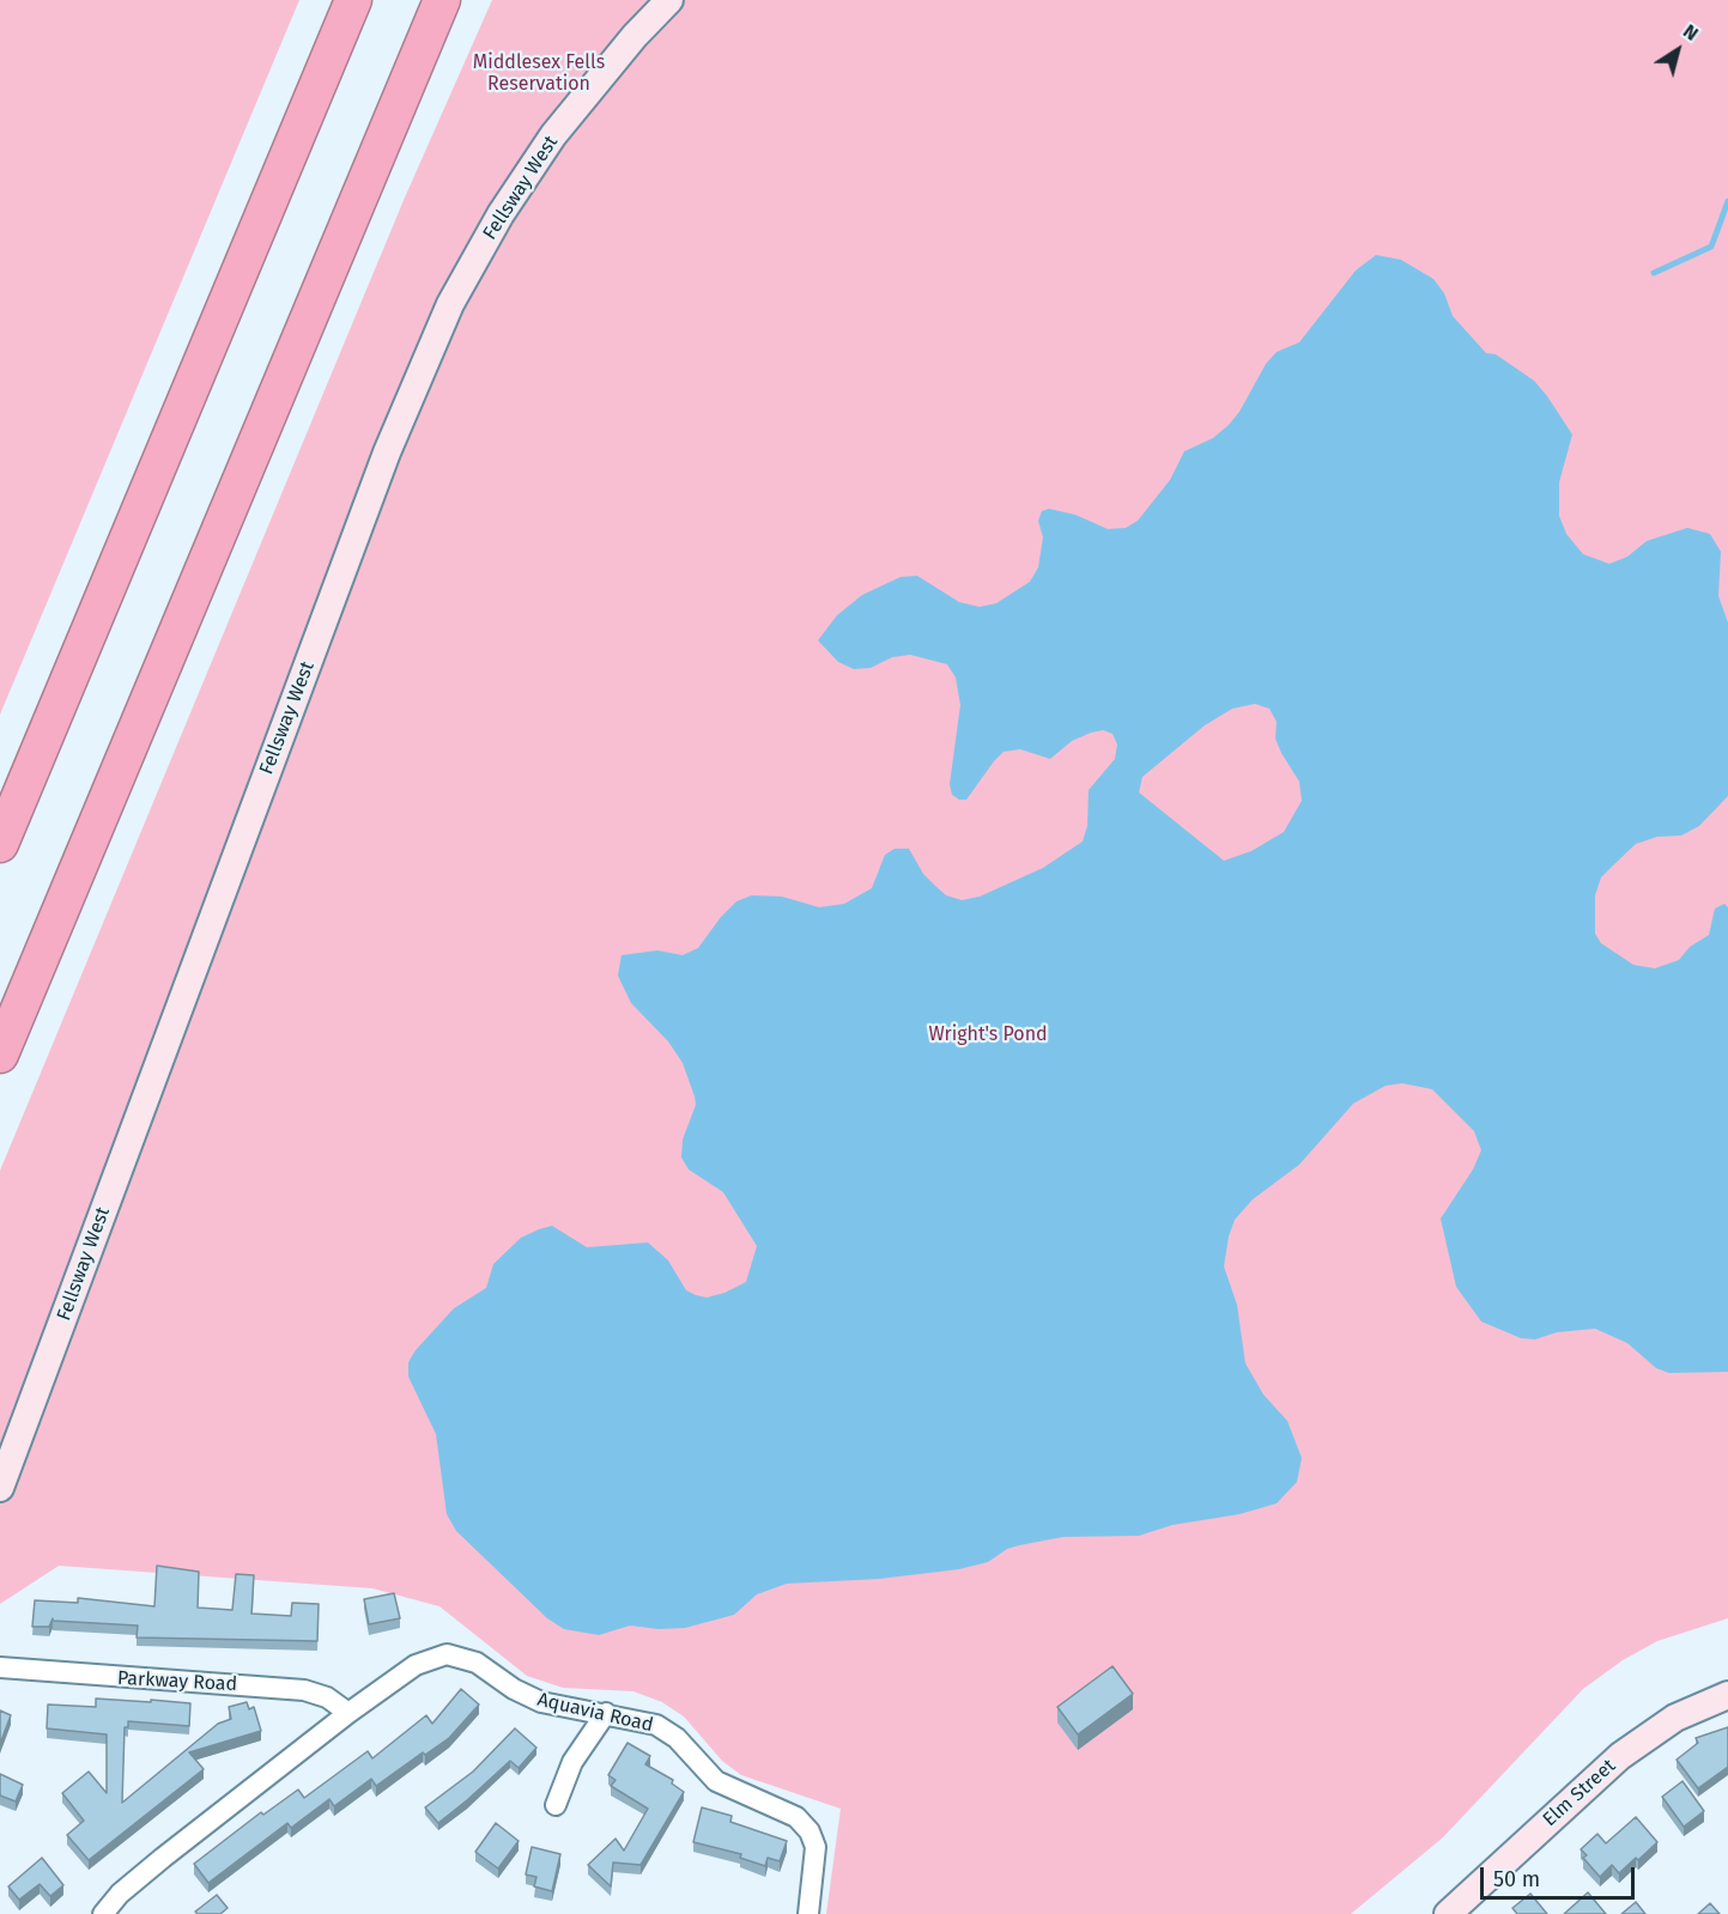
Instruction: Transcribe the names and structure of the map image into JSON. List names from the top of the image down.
{
  "streets": {
    "main road": ["Fellsway West", "Elm Street"],
    "street": ["Parkway Road", "Aquavia Road"]
  },
  "crossings": [
    ["Parkway Road", "Aquavia Road"]
  ],
  "parks": ["Middlesex Fells Reservation", "Wright's Pond"],
  "scale_bar": "50 m",
  "north": "top right"
}
